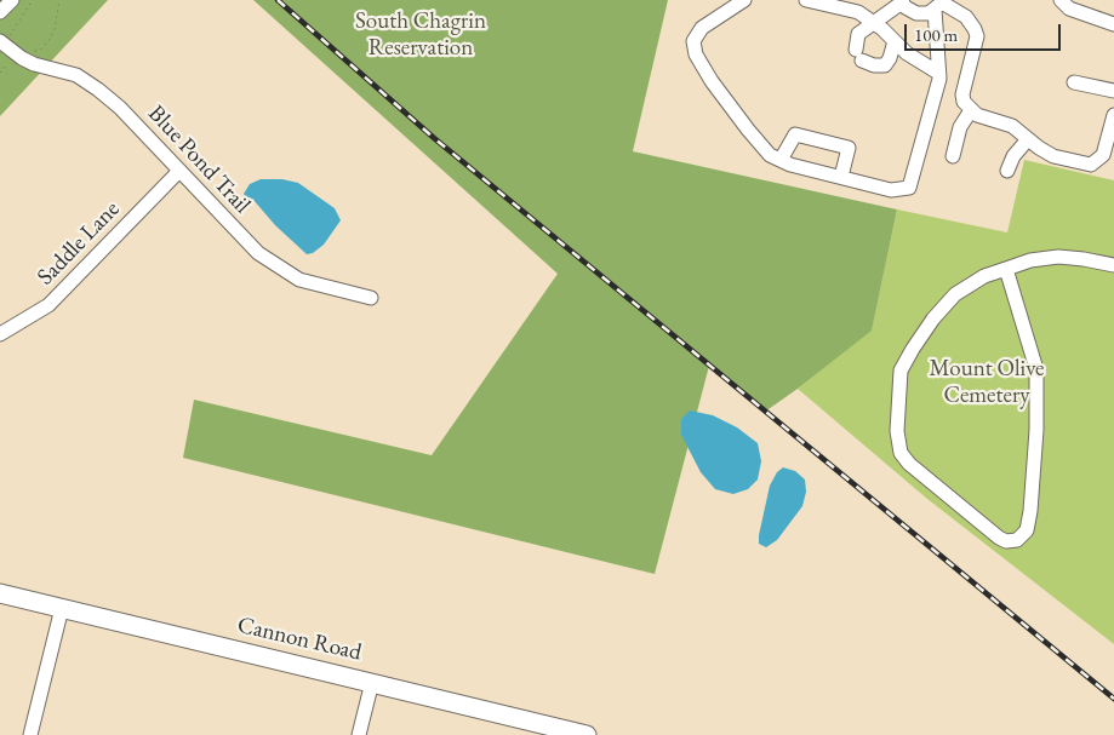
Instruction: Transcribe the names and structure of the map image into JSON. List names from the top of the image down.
{
  "streets": {
    "main road": ["Cannon Road"],
    "street": ["Blue Pond Trail", "Saddle Lane"]
  },
  "crossings": [
    ["Blue Pond Trail", "Saddle Lane"]
  ],
  "parks": ["South Chagrin Reservation", "Mount Olive Cemetery"],
  "scale_bar": "100 m"
}
